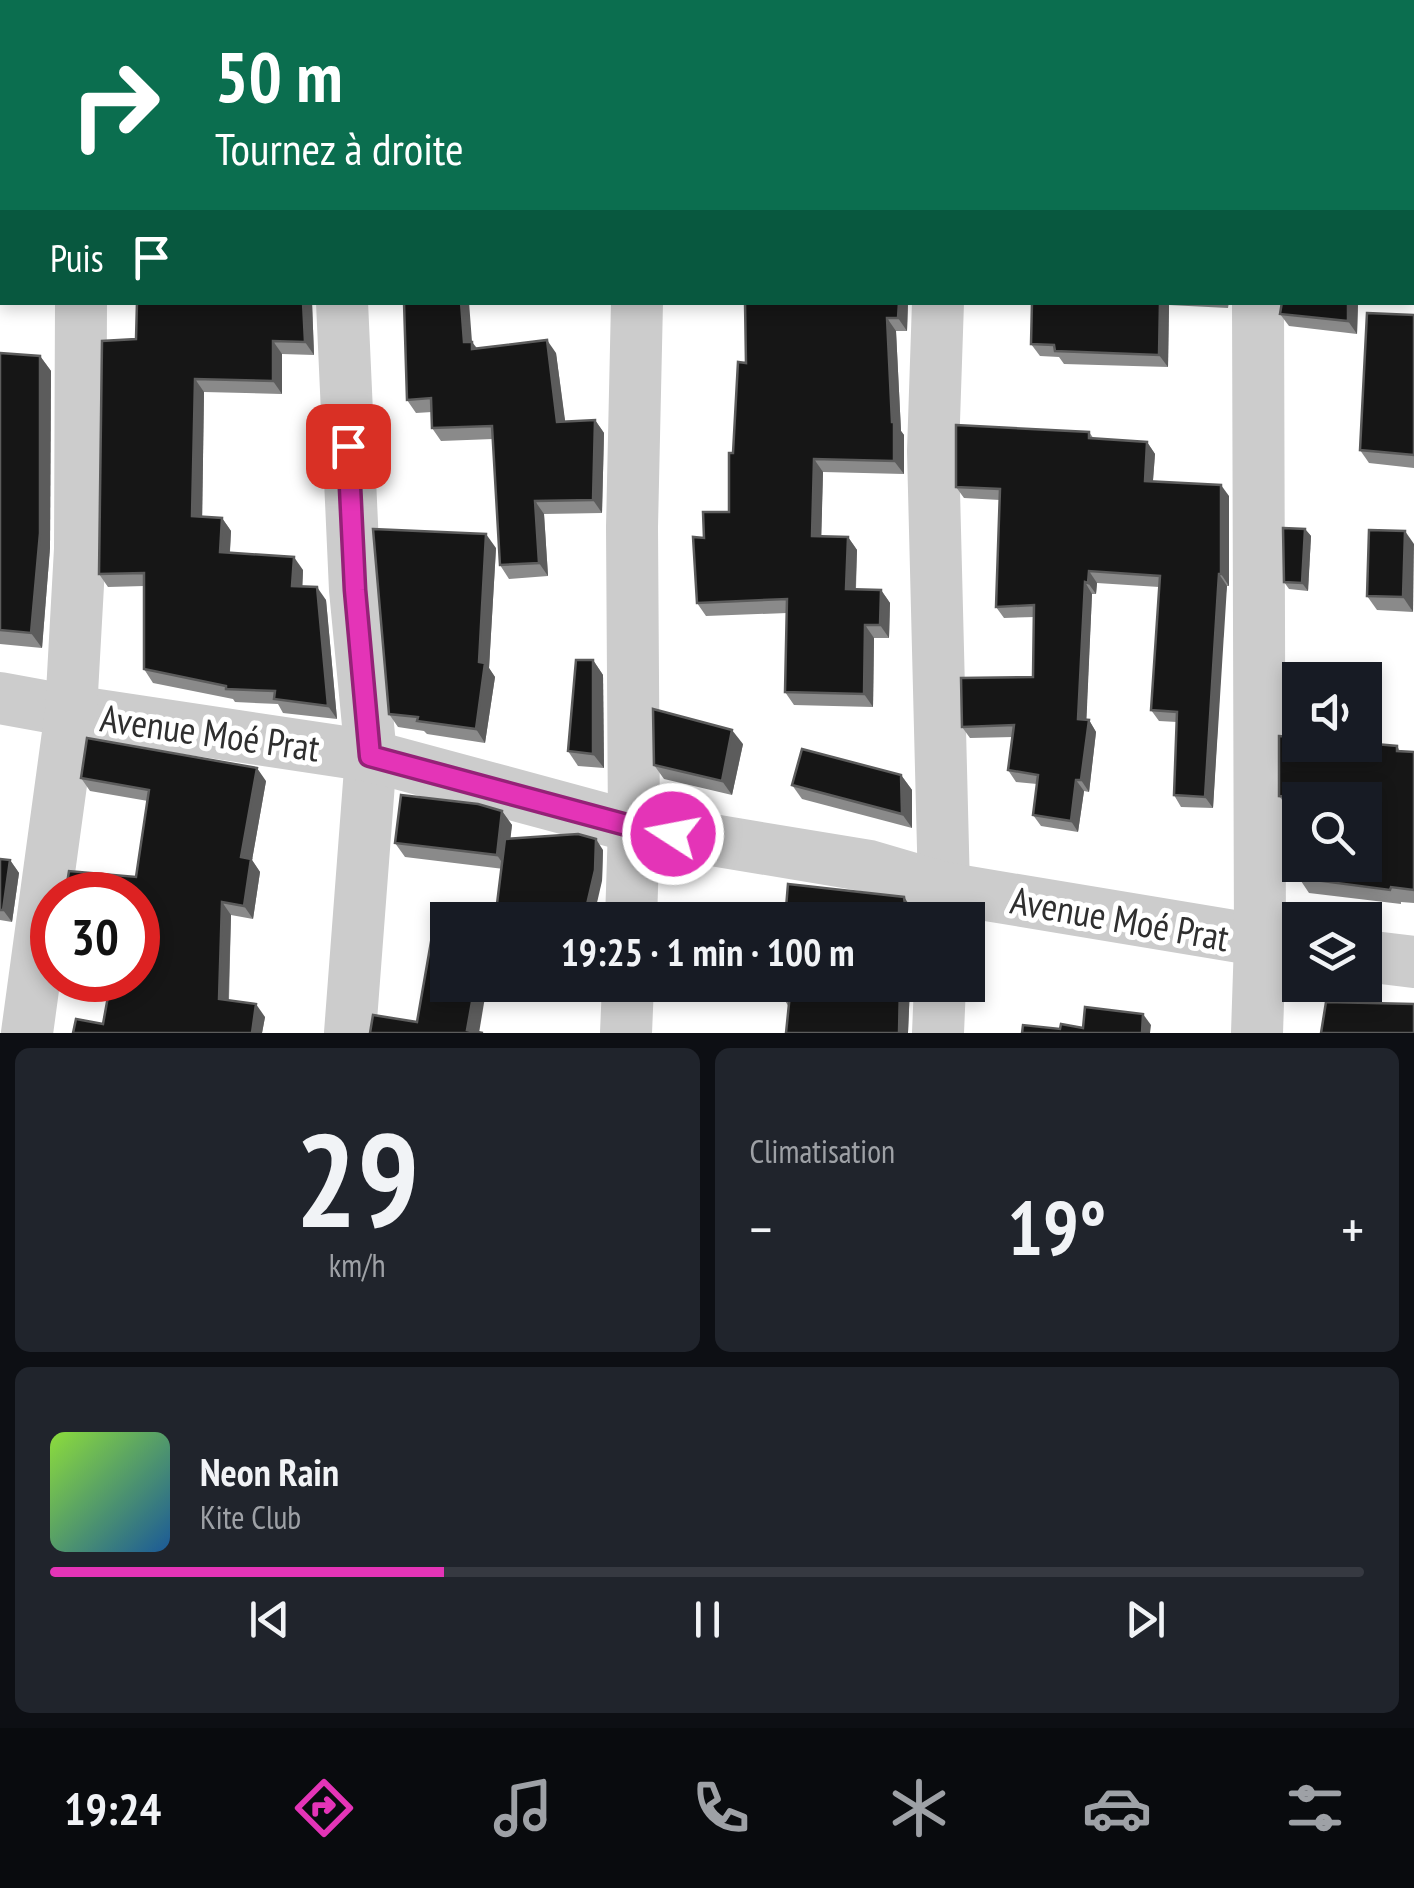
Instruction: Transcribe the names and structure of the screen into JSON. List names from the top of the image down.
{
  "streets": {
    "street": ["Avenue Moé Prat"]
  },
  "page": {
    "turn": ["50 m", "Tournez à droite"],
    "then": "Puis",
    "limit": "30",
    "trip": "19:25 · 1 min · 100 m",
    "tile": [
      ["29", "km/h"],
      "Climatisation"
    ],
    "heat": ["−", "19°", "+"],
    "song": ["Neon Rain", "Kite Club"],
    "tabs": "19:24"
  }
}
